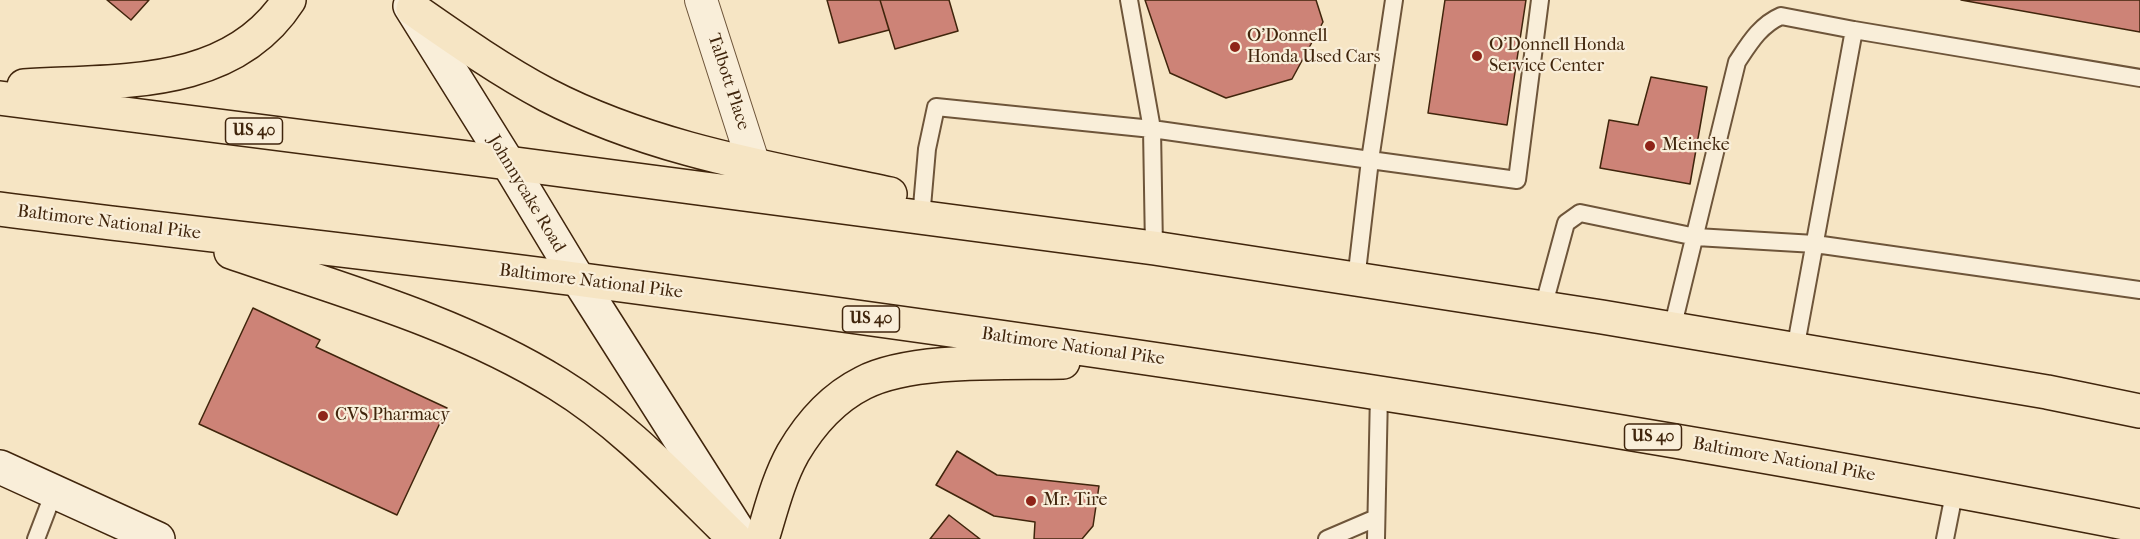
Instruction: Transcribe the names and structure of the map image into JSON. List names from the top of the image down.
{
  "streets": {
    "main road": ["US 40", "Johnnycake Road", "Baltimore National Pike"],
    "street": ["Talbott Place"]
  },
  "crossings": [
    ["US 40", "Johnnycake Road"],
    ["Johnnycake Road", "Baltimore National Pike"]
  ],
  "places": [
    "O'Donnell Honda Used Cars",
    "O'Donnell Honda Service Center",
    "Meineke",
    "CVS Pharmacy",
    "Mr. Tire"
  ]
}
